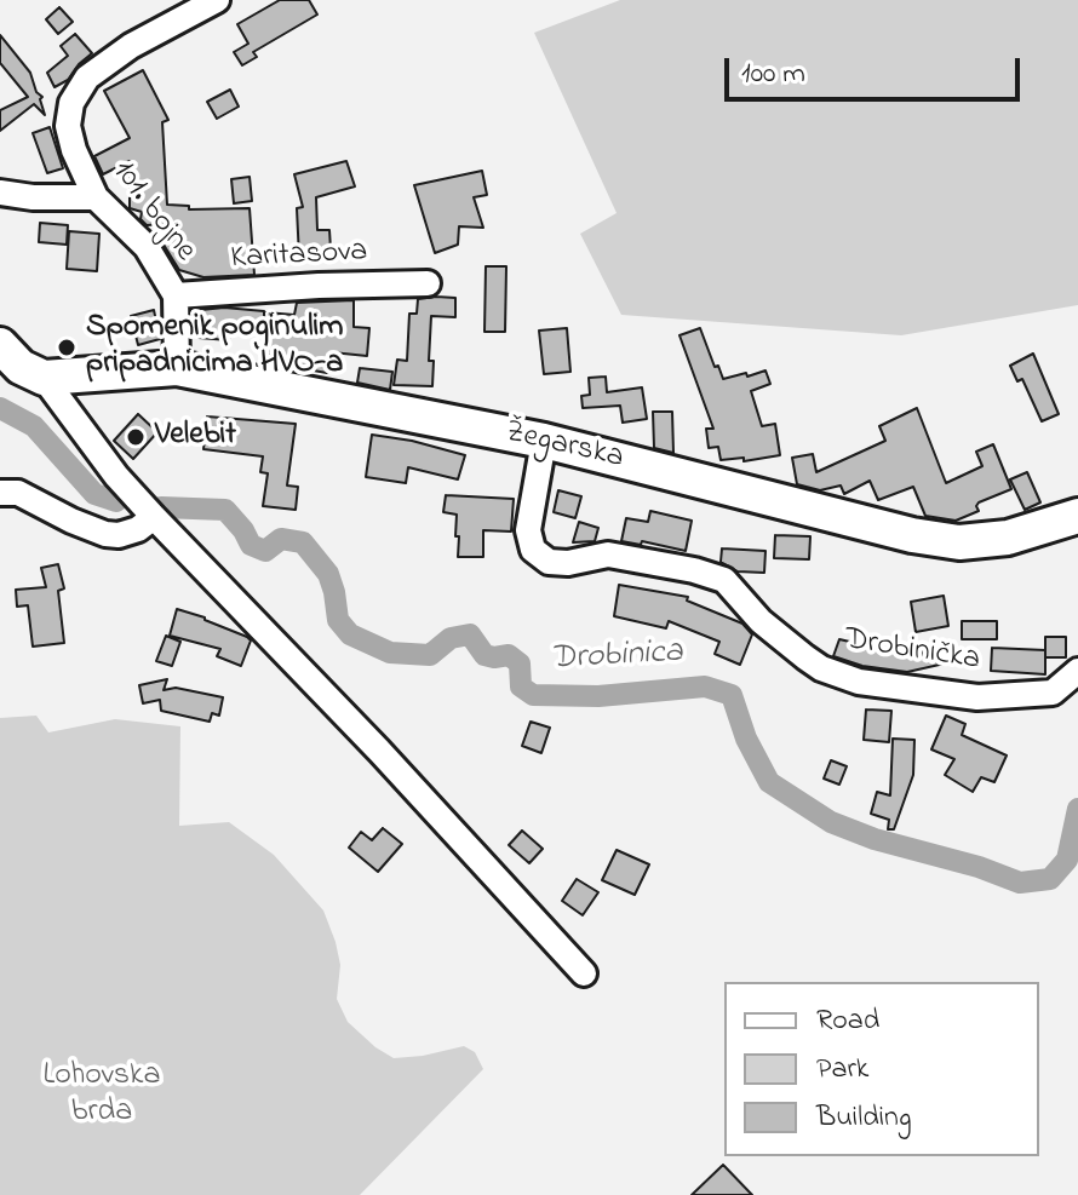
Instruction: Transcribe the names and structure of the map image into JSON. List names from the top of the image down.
{
  "streets": {
    "street": [
      "101. bojne",
      "Karitasova",
      "Žegarska",
      "Drobinička"
    ]
  },
  "crossings": [
    ["101. bojne", "Karitasova"],
    ["101. bojne", "Žegarska"],
    ["Žegarska", "Drobinička"]
  ],
  "water": ["Drobinica"],
  "parks": ["Lohovska brda"],
  "places": ["Spomenik poginulim pripadnicima HVO-a", "Velebit"],
  "legend": ["Road", "Park", "Building"],
  "scale_bar": "100 m"
}
